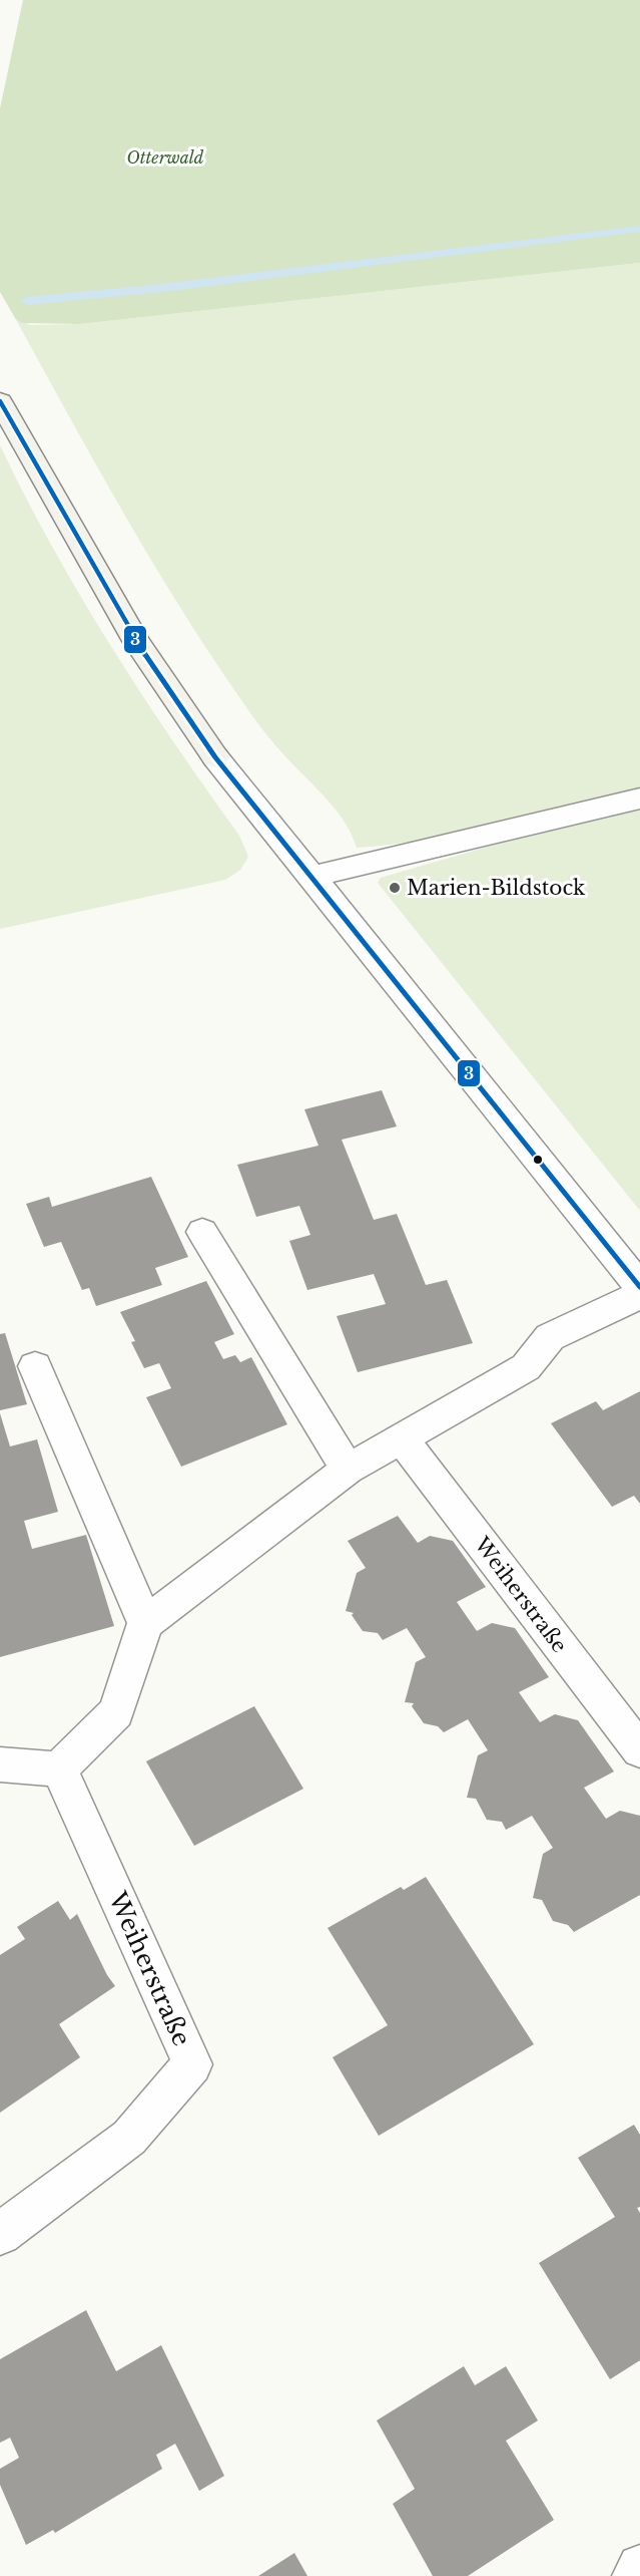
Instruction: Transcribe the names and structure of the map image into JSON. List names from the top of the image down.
{
  "streets": {
    "street": ["Weiherstraße"]
  },
  "parks": ["Otterwald"],
  "places": ["Marien-Bildstock"],
  "lines": ["transit line 3"]
}
